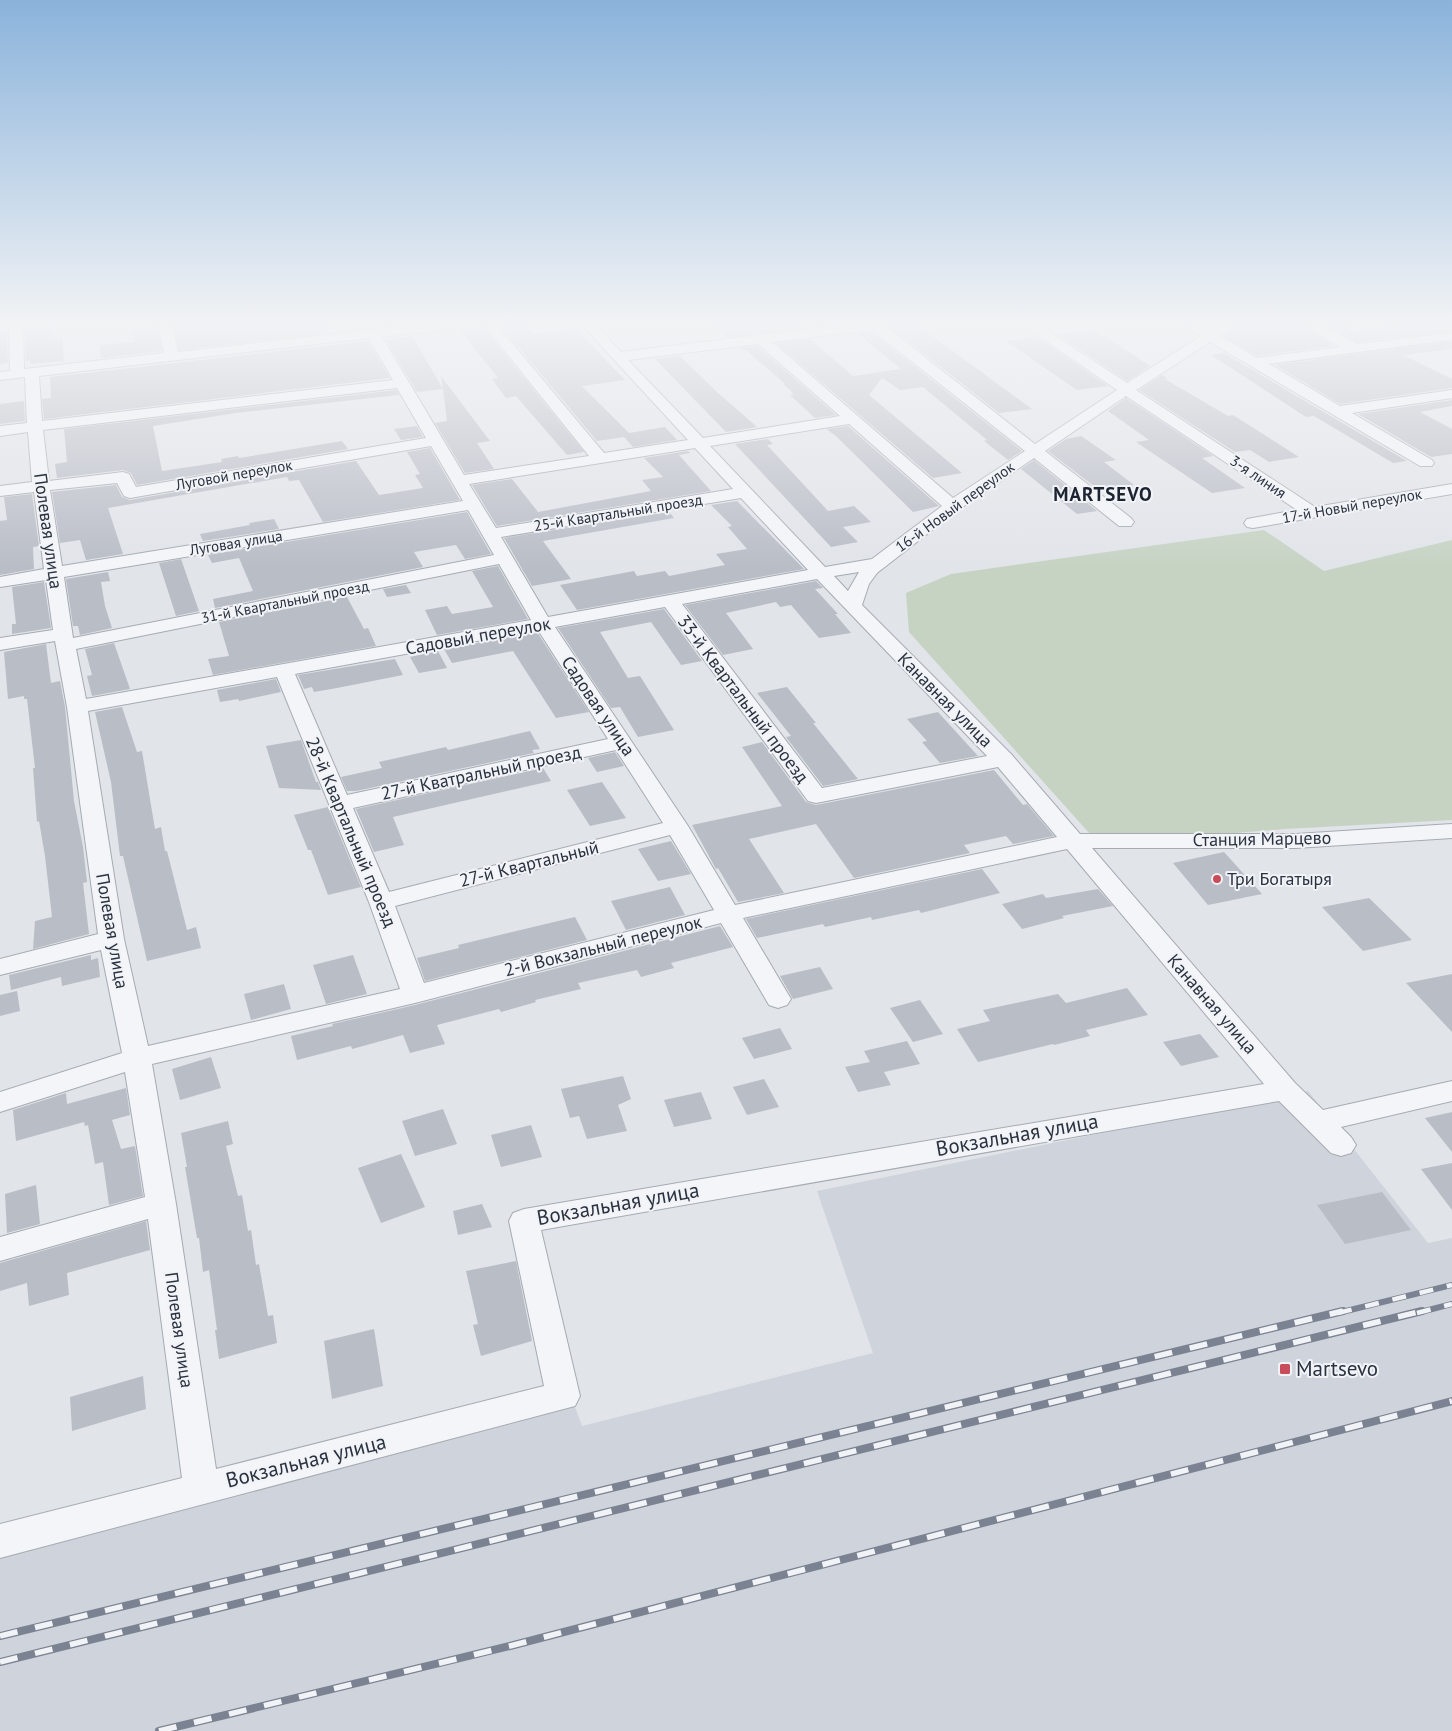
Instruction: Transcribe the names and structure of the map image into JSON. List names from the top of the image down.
{
  "streets": {
    "street": [
      "Луговой переулок",
      "3-я линия",
      "17-й Новый переулок",
      "16-й Новый переулок",
      "25-й Квартальный проезд",
      "Полевая улица",
      "Луговая улица",
      "31-й Квартальный проезд",
      "Садовый переулок",
      "33-й Квартальный проезд",
      "Канавная улица",
      "Садовая улица",
      "27-й Кватральный проезд",
      "28-й Квартальный проезд",
      "Станция Марцево",
      "27-й Квартальный",
      "2-й Вокзальный переулок",
      "Вокзальная улица"
    ]
  },
  "crossings": [
    ["Луговой переулок", "Полевая улица"],
    ["Луговой переулок", "Садовая улица"],
    ["3-я линия", "17-й Новый переулок"],
    ["16-й Новый переулок", "Садовый переулок"],
    ["16-й Новый переулок", "Канавная улица"],
    ["25-й Квартальный проезд", "Канавная улица"],
    ["25-й Квартальный проезд", "Садовая улица"],
    ["Полевая улица", "Луговая улица"],
    ["Полевая улица", "31-й Квартальный проезд"],
    ["Полевая улица", "Садовый переулок"],
    ["Полевая улица", "2-й Вокзальный переулок"],
    ["Полевая улица", "Вокзальная улица"],
    ["Луговая улица", "Садовая улица"],
    ["31-й Квартальный проезд", "Садовая улица"],
    ["Садовый переулок", "33-й Квартальный проезд"],
    ["Садовый переулок", "Канавная улица"],
    ["Садовый переулок", "Садовая улица"],
    ["Садовый переулок", "28-й Квартальный проезд"],
    ["33-й Квартальный проезд", "Канавная улица"],
    ["Канавная улица", "Станция Марцево"],
    ["Канавная улица", "2-й Вокзальный переулок"],
    ["Канавная улица", "Вокзальная улица"],
    ["Садовая улица", "27-й Кватральный проезд"],
    ["Садовая улица", "27-й Квартальный"],
    ["Садовая улица", "2-й Вокзальный переулок"],
    ["27-й Кватральный проезд", "28-й Квартальный проезд"],
    ["28-й Квартальный проезд", "27-й Квартальный"],
    ["28-й Квартальный проезд", "2-й Вокзальный переулок"],
    ["Станция Марцево", "2-й Вокзальный переулок"]
  ],
  "districts": ["MARTSEVO"],
  "places": {
    "other": ["Три Богатыря"],
    "transit": ["Martsevo"]
  }
}
